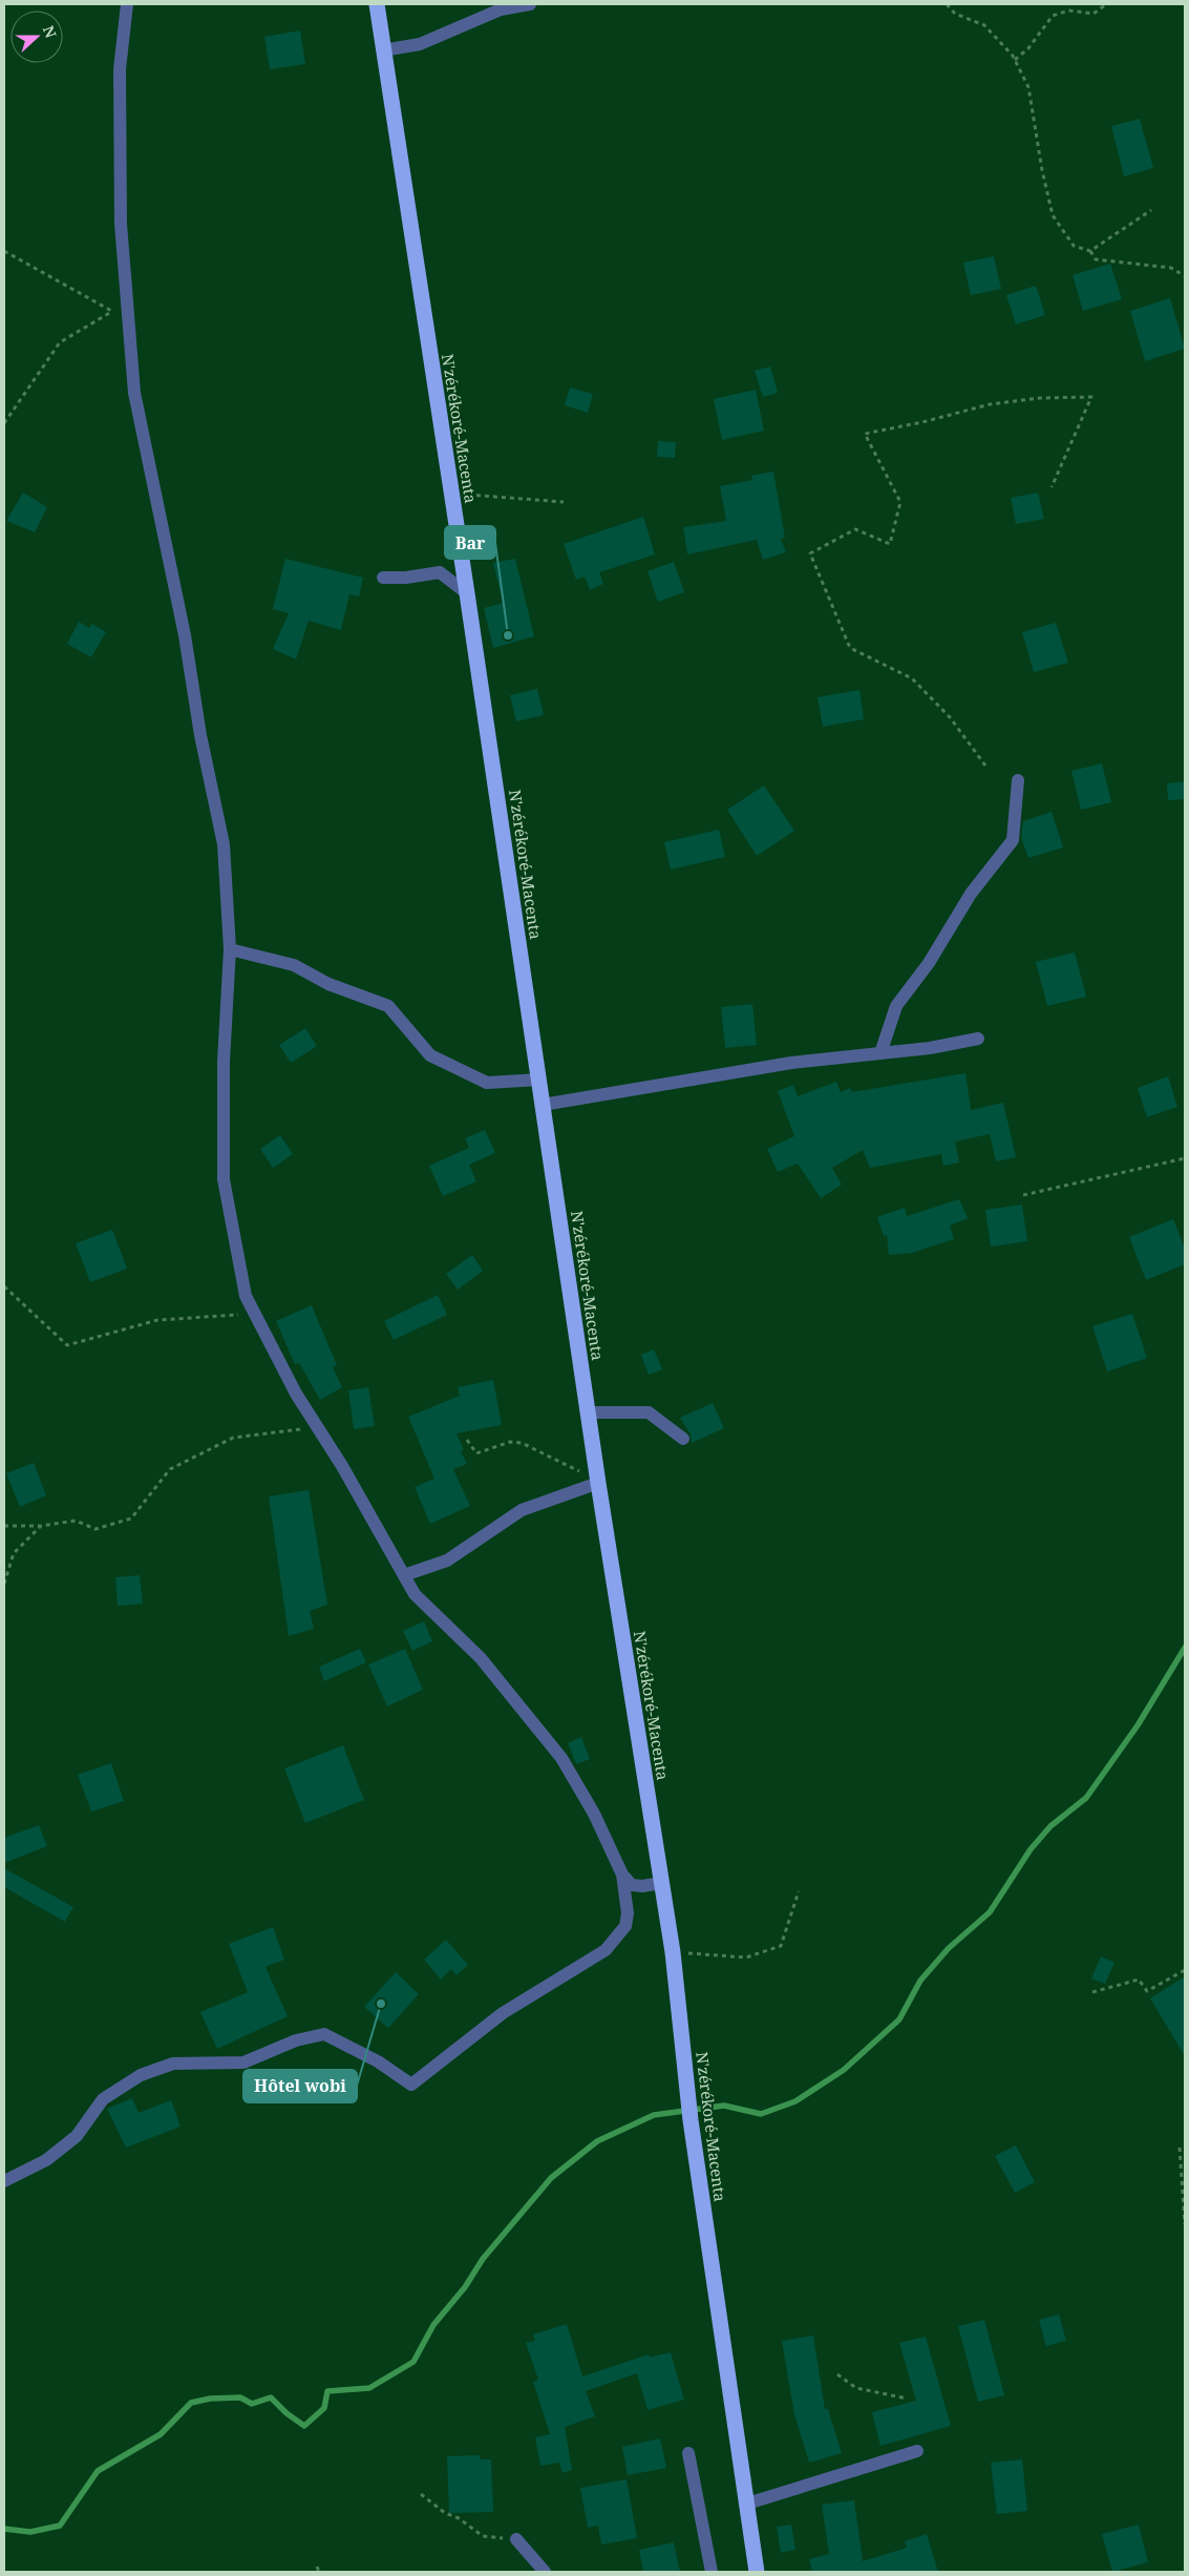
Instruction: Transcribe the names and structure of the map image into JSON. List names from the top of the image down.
{
  "streets": {
    "highway": ["N'zérékoré-Macenta"]
  },
  "places": ["Bar", "Hôtel wobi"],
  "north": "right"
}
